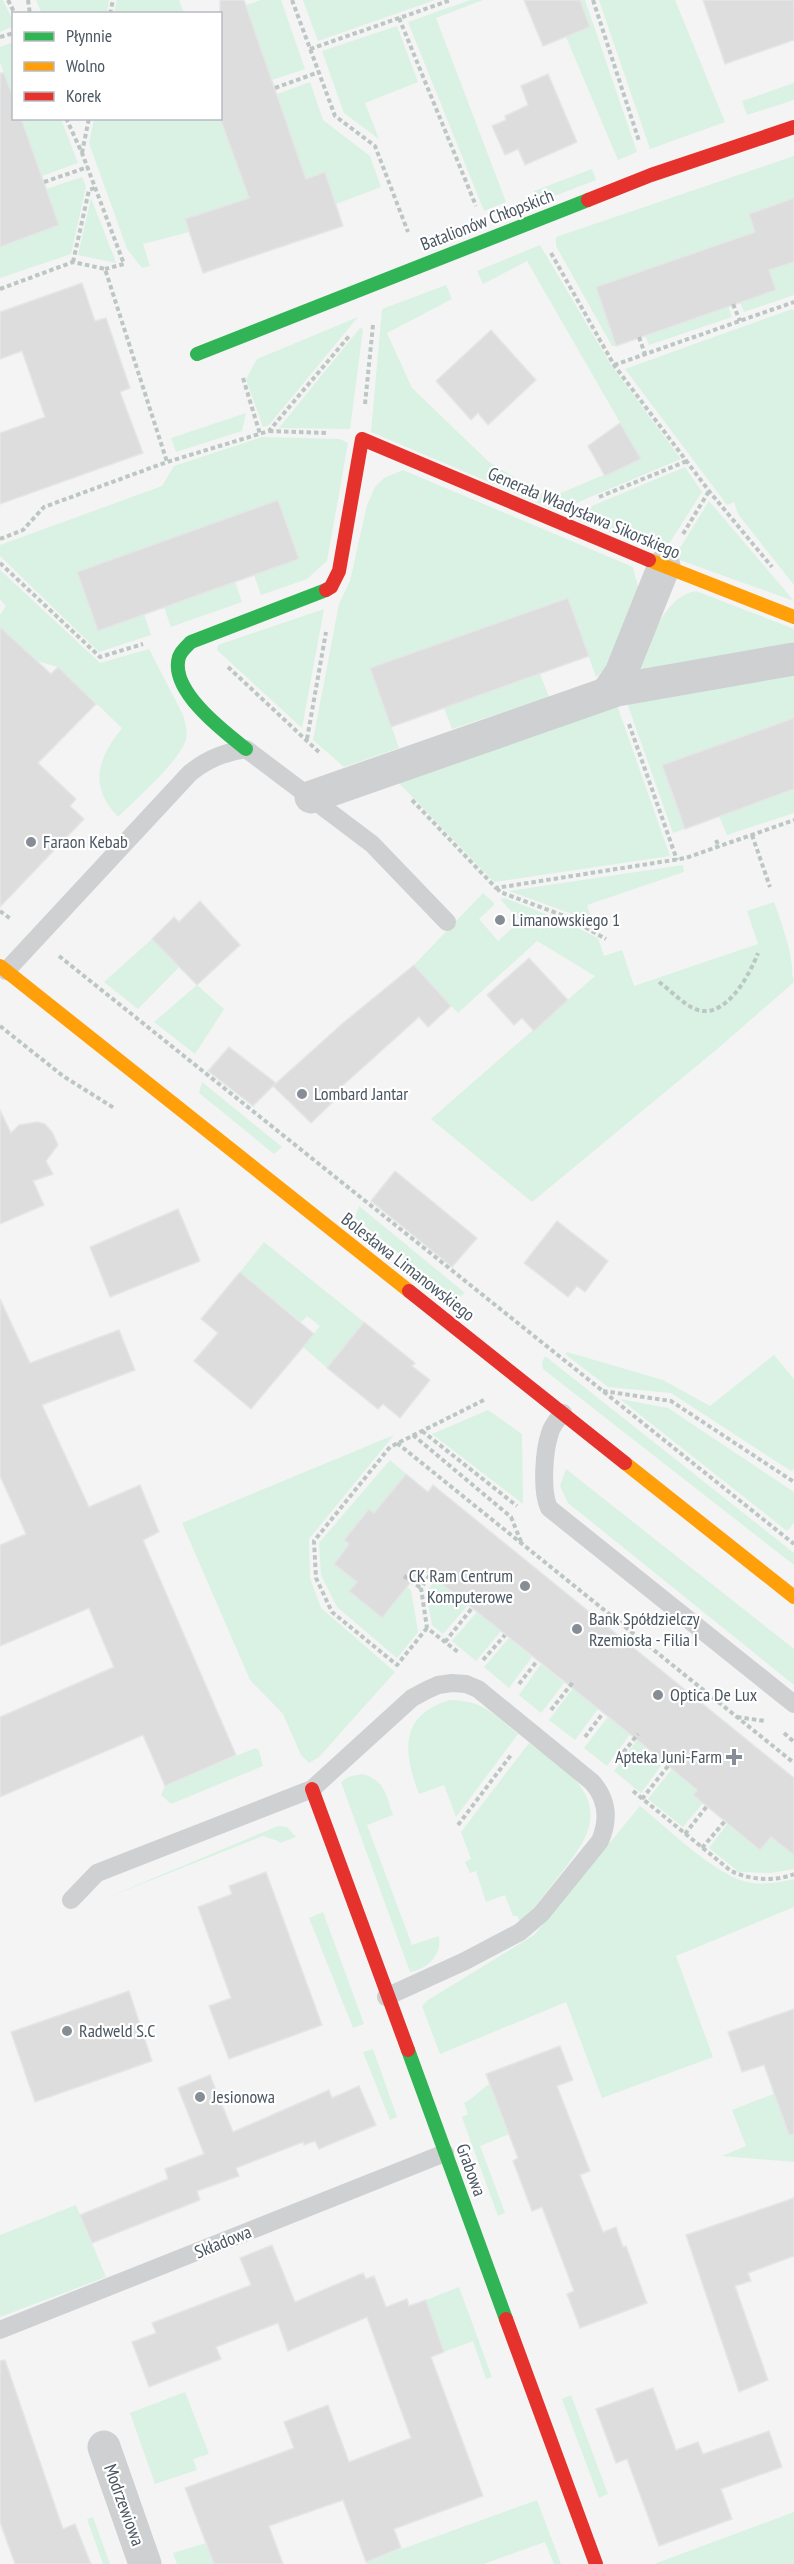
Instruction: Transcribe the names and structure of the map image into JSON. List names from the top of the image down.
{
  "streets": {
    "street": [
      "Batalionów Chłopskich",
      "Generała Władysława Sikorskiego",
      "Bolesława Limanowskiego",
      "Grabowa",
      "Modrzewiowa"
    ],
    "lane": ["Składowa"]
  },
  "crossings": [
    ["Grabowa", "Składowa"]
  ],
  "places": {
    "other": [
      "Faraon Kebab",
      "Limanowskiego 1",
      "Lombard Jantar",
      "CK Ram Centrum Komputerowe",
      "Bank Spółdzielczy Rzemiosła - Filia I",
      "Optica De Lux",
      "Radweld S.C",
      "Jesionowa"
    ],
    "health": ["Apteka Juni-Farm"]
  },
  "legend": ["Płynnie", "Wolno", "Korek"]
}
